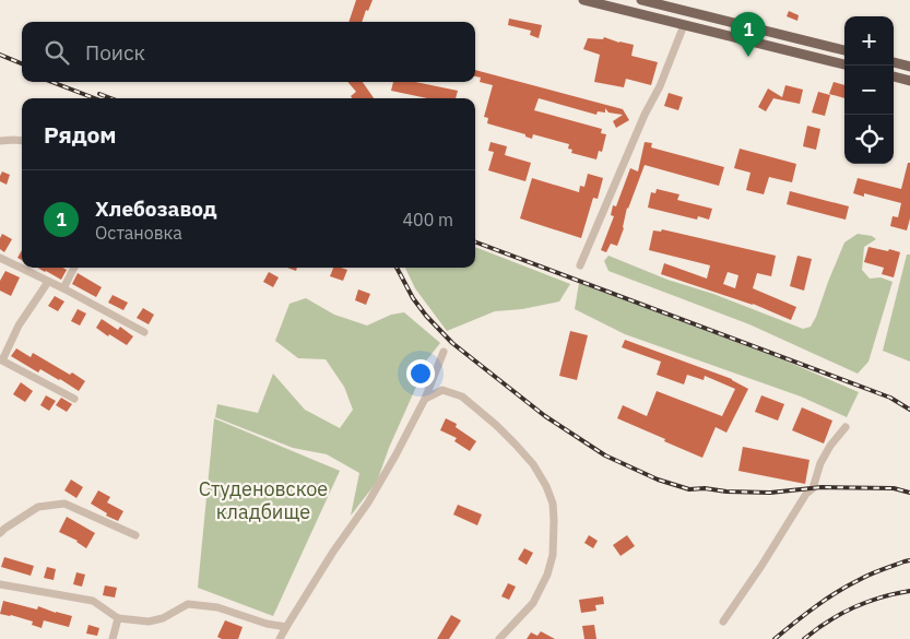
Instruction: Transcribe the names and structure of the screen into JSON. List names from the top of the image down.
{
  "parks": ["Студеновское кладбище"],
  "page": {
    "pins": "1",
    "map_buttons": ["+", "−"],
    "search": "Поиск",
    "heading": "Рядом",
    "list": [
      {
        "mark": "1",
        "name": "Хлебозавод",
        "note": "Остановка",
        "value": "400 m"
      }
    ]
  }
}
